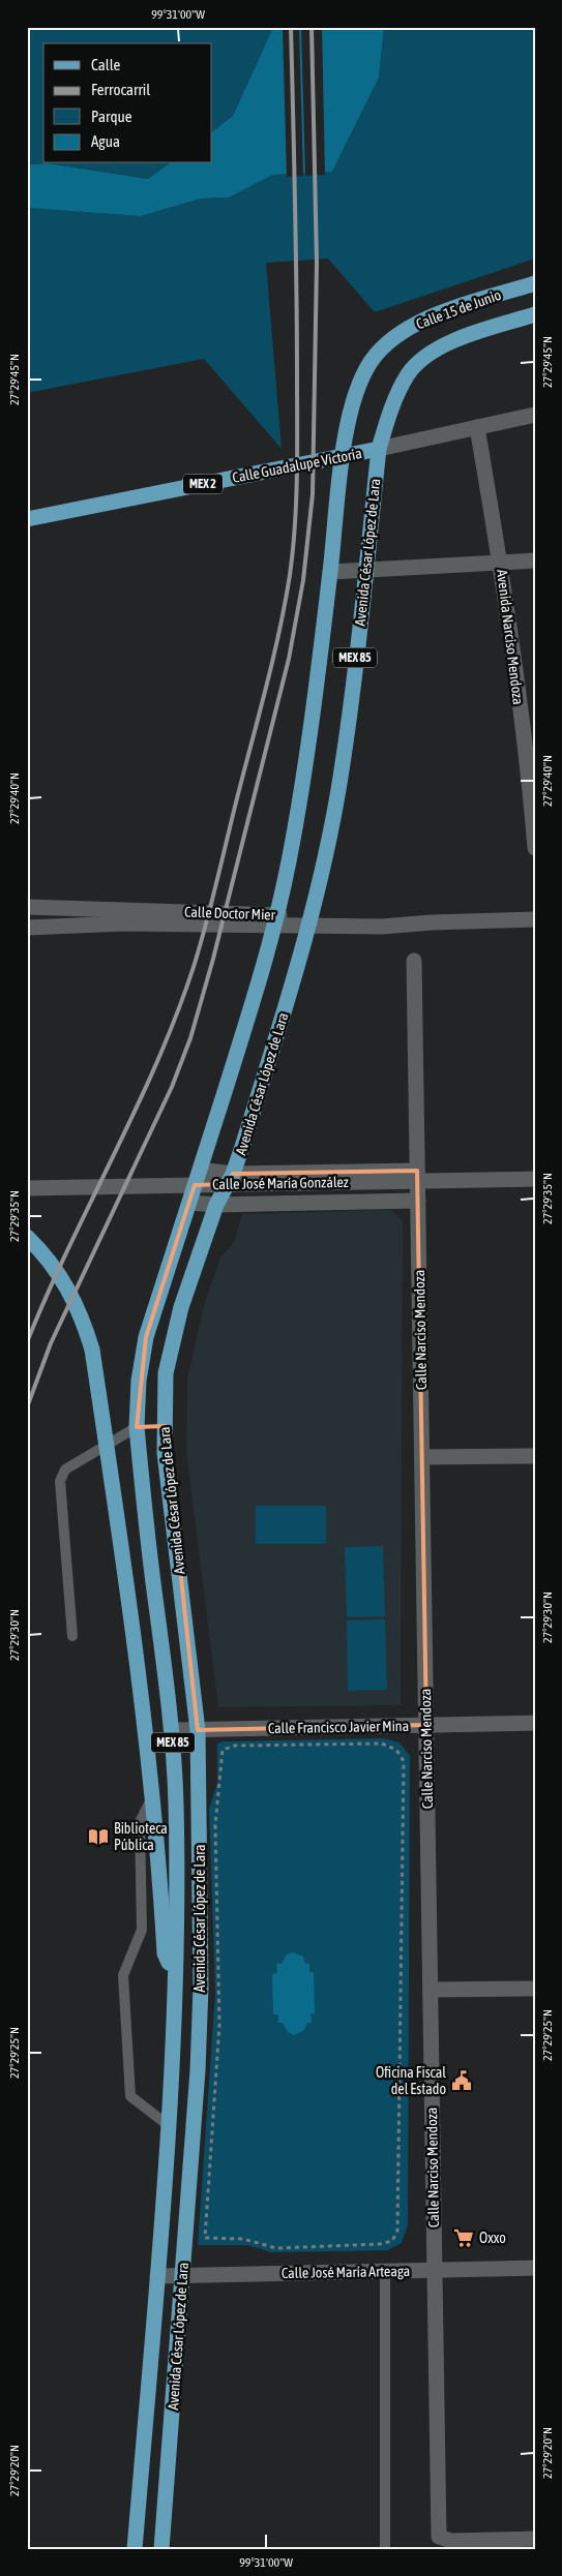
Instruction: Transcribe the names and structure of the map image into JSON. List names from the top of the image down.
{
  "streets": {
    "main road": [
      "Calle 15 de Junio",
      "Calle Guadalupe Victoria",
      "MEX 2",
      "Avenida César López de Lara",
      "MEX 85"
    ],
    "street": [
      "Avenida Narciso Mendoza",
      "Calle Doctor Mier",
      "Calle José María González",
      "Calle Narciso Mendoza",
      "Calle Francisco Javier Mina",
      "Calle José María Arteaga"
    ]
  },
  "crossings": [
    ["Calle 15 de Junio", "Calle Guadalupe Victoria"],
    ["Calle 15 de Junio", "Avenida César López de Lara"],
    ["Calle Guadalupe Victoria", "Avenida César López de Lara"],
    ["Calle Guadalupe Victoria", "Avenida Narciso Mendoza"],
    ["Avenida César López de Lara", "Calle Francisco Javier Mina"],
    ["Avenida César López de Lara", "Calle José María Arteaga"],
    ["Calle Narciso Mendoza", "Calle Francisco Javier Mina"],
    ["Calle Narciso Mendoza", "Calle José María Arteaga"]
  ],
  "places": {
    "library": ["Biblioteca Pública"],
    "public building": ["Oficina Fiscal del Estado"],
    "supermarket": ["Oxxo"]
  },
  "legend": [
    "Calle",
    "Ferrocarril",
    "Parque",
    "Agua"
  ],
  "coordinates": [
    "99°31'00\"W",
    "27°29'45\"N",
    "27°29'40\"N",
    "27°29'35\"N",
    "27°29'30\"N",
    "27°29'25\"N",
    "27°29'20\"N"
  ]
}
